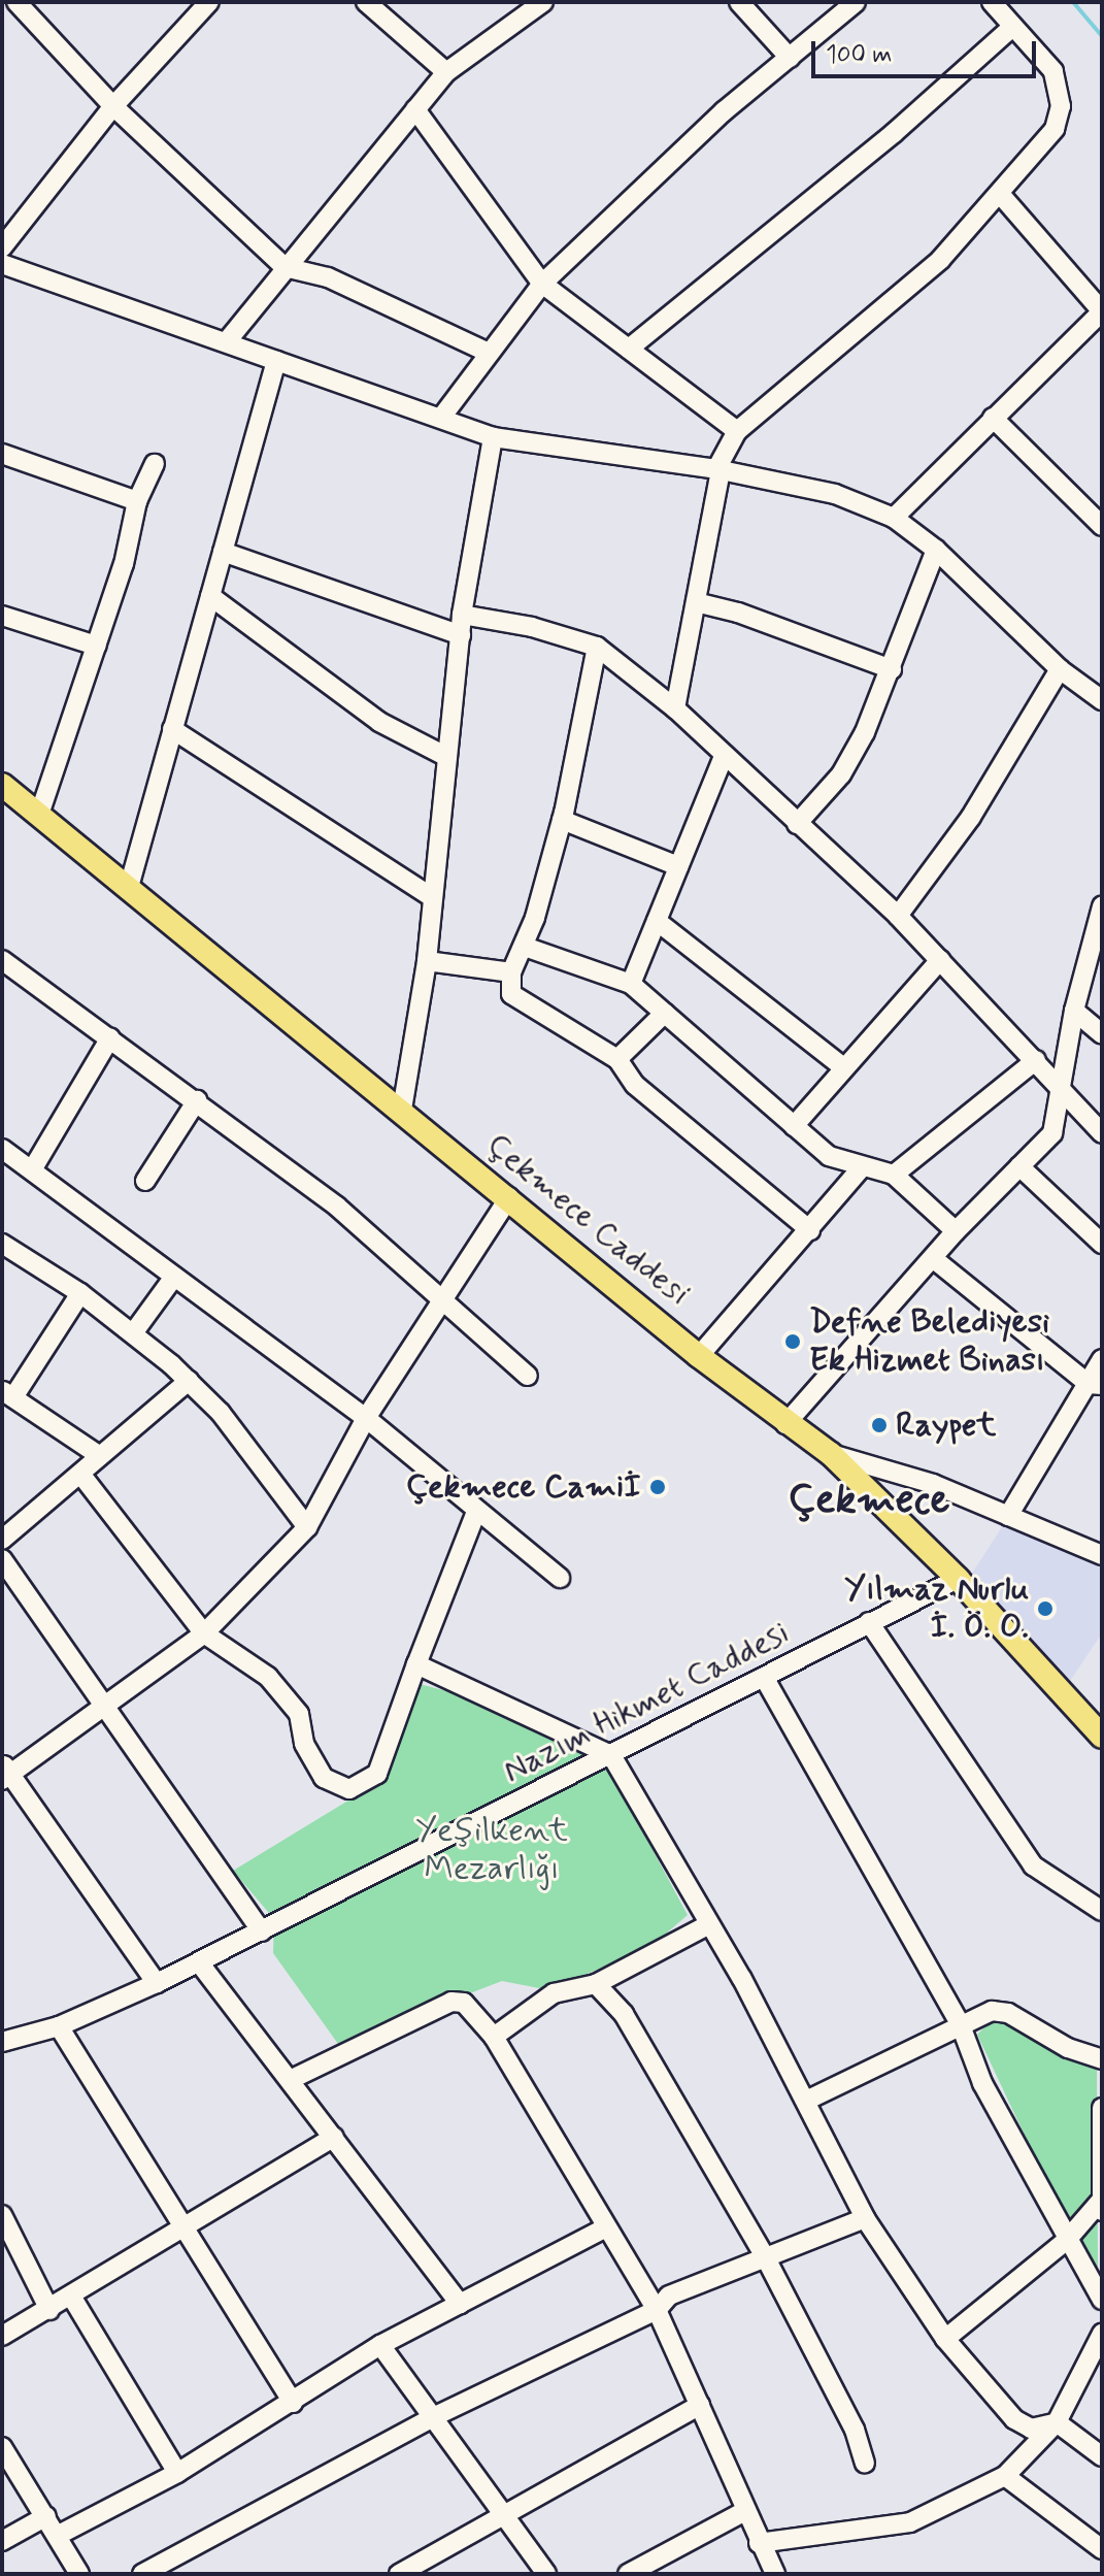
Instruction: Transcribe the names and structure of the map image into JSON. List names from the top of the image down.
{
  "streets": {
    "main road": ["Çekmece Caddesi"],
    "street": ["Nazım Hikmet Caddesi"]
  },
  "crossings": [
    ["Çekmece Caddesi", "Nazım Hikmet Caddesi"]
  ],
  "districts": ["Çekmece"],
  "parks": ["Yeşilkent Mezarlığı"],
  "places": [
    "Defne Belediyesi Ek Hizmet Binası",
    "Raypet",
    "Çekmece Camiİ",
    "Yılmaz Nurlu İ. Ö. O."
  ],
  "scale_bar": "100 m"
}
